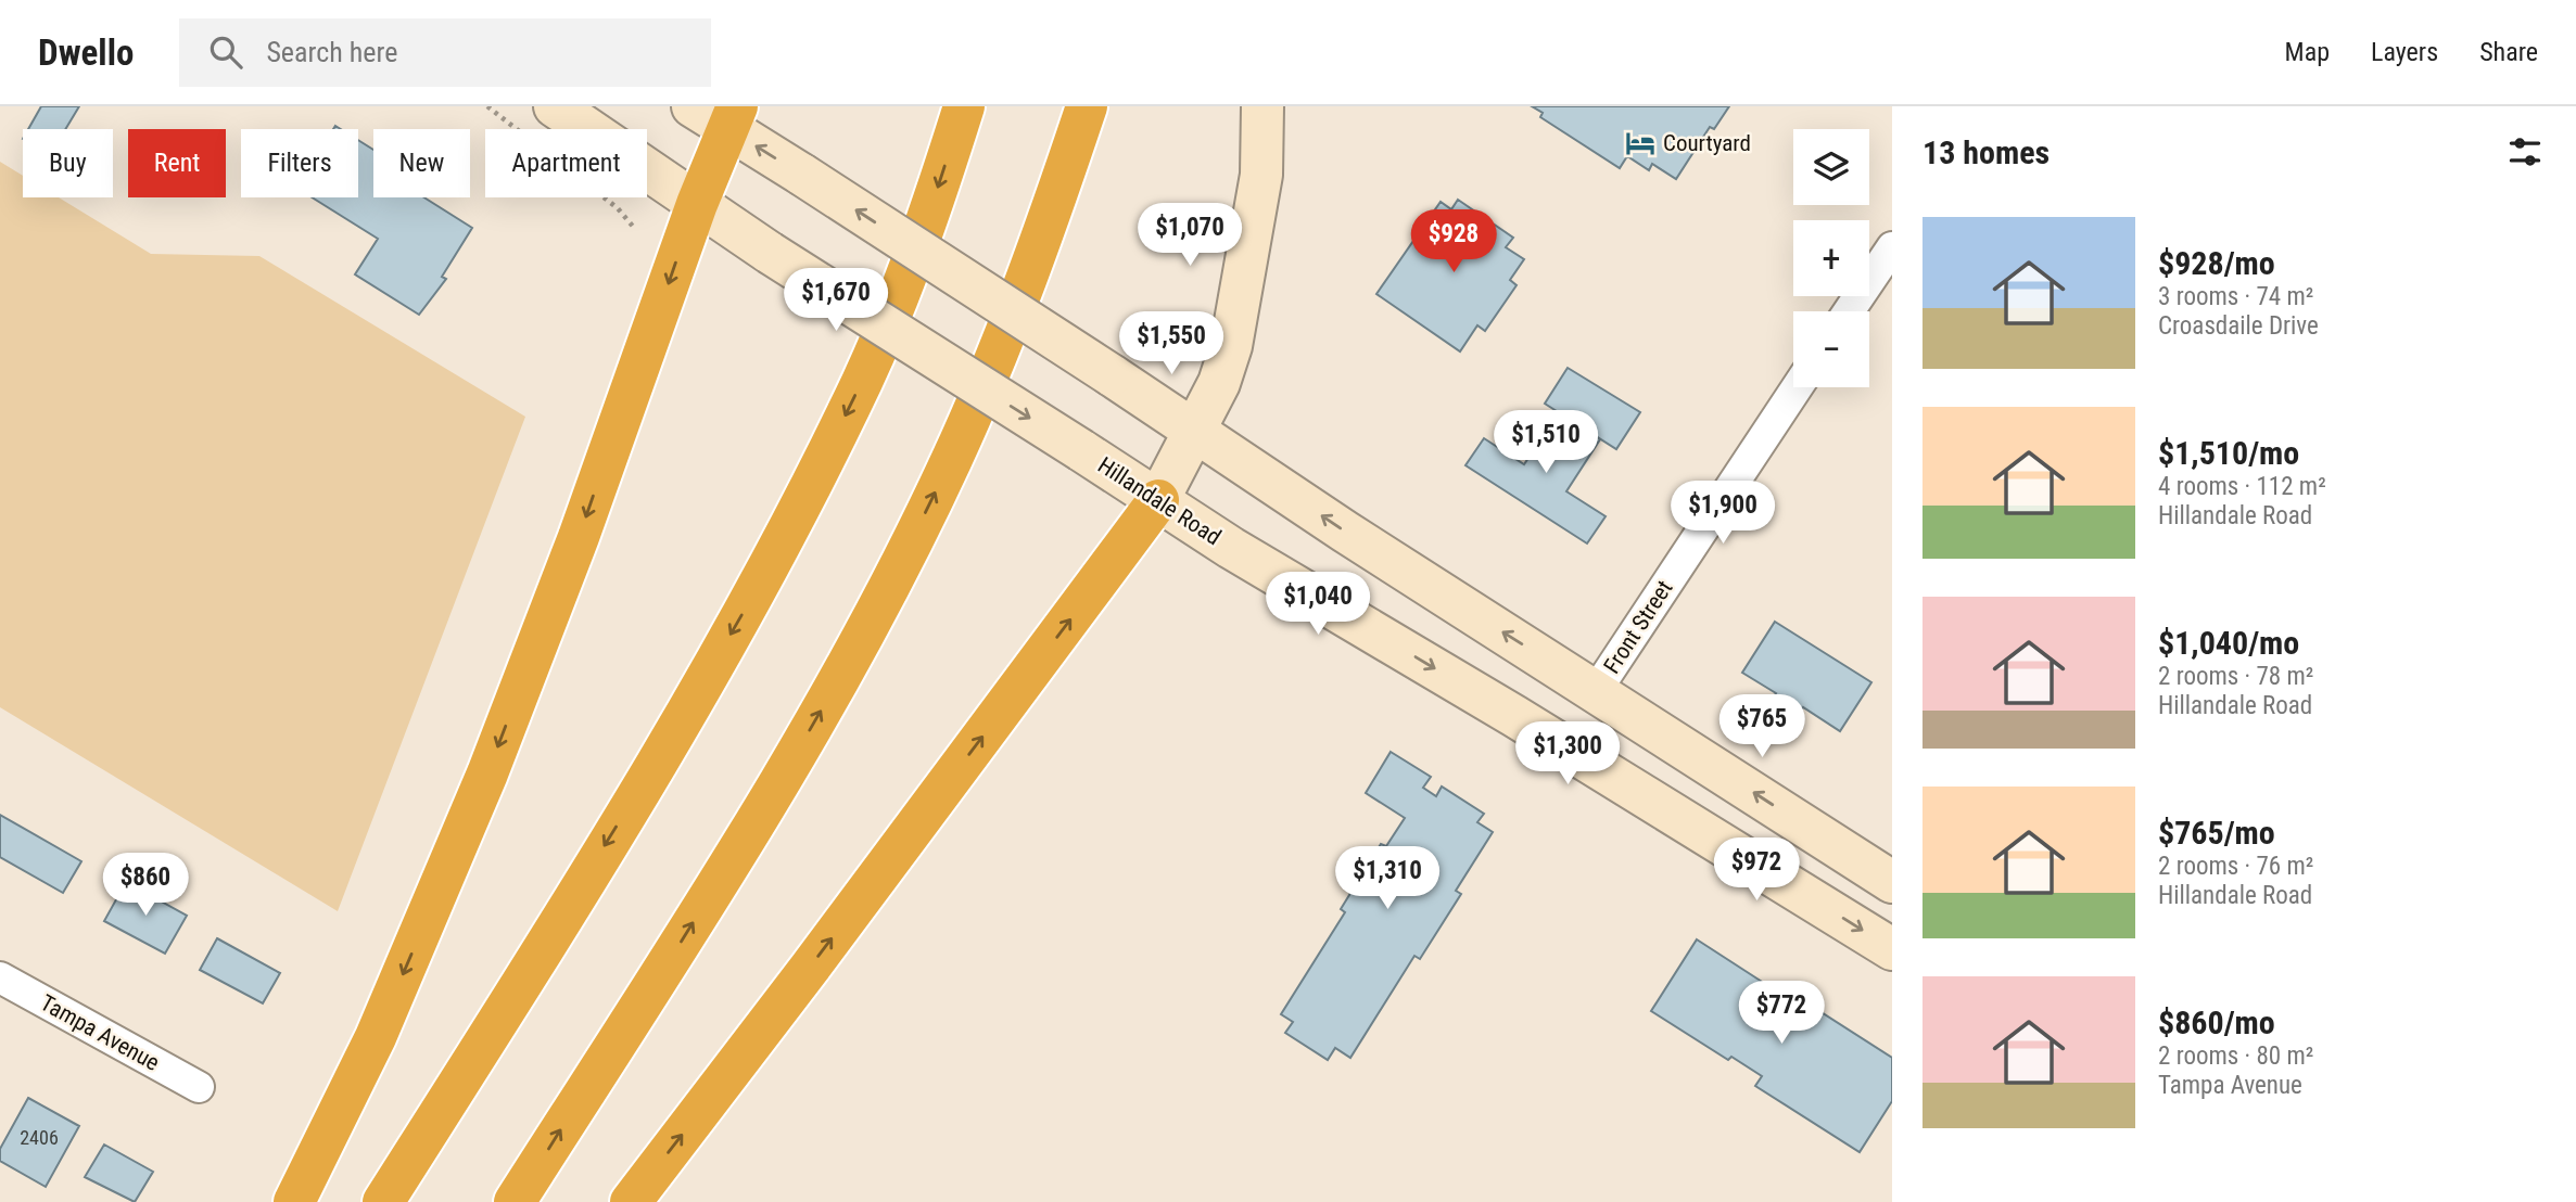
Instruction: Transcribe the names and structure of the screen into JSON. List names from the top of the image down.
{
  "streets": {
    "main road": ["Hillandale Road"],
    "street": ["Front Street", "Tampa Avenue"]
  },
  "places": {
    "hotel": ["Courtyard"]
  },
  "house_numbers": ["2406"],
  "page": {
    "header": "Dwello",
    "search": "Search here",
    "nav": ["Map", "Layers", "Share"],
    "heading": "13 homes",
    "map_buttons": ["+", "−"],
    "chip": [
      "Buy",
      "Rent",
      "Filters",
      "New",
      "Apartment"
    ],
    "list": [
      {
        "name": "$928/mo",
        "note": "3 rooms · 74 m² · Croasdaile Drive"
      },
      {
        "name": "$1,510/mo",
        "note": "4 rooms · 112 m² · Hillandale Road"
      },
      {
        "name": "$1,040/mo",
        "note": "2 rooms · 78 m² · Hillandale Road"
      },
      {
        "name": "$765/mo",
        "note": "2 rooms · 76 m² · Hillandale Road"
      },
      {
        "name": "$860/mo",
        "note": "2 rooms · 80 m² · Tampa Avenue"
      }
    ],
    "price": [
      "$1,070",
      "$928",
      "$1,670",
      "$1,550",
      "$1,510",
      "$1,900",
      "$1,040",
      "$765",
      "$1,300",
      "$972",
      "$1,310",
      "$860",
      "$772"
    ]
  }
}
